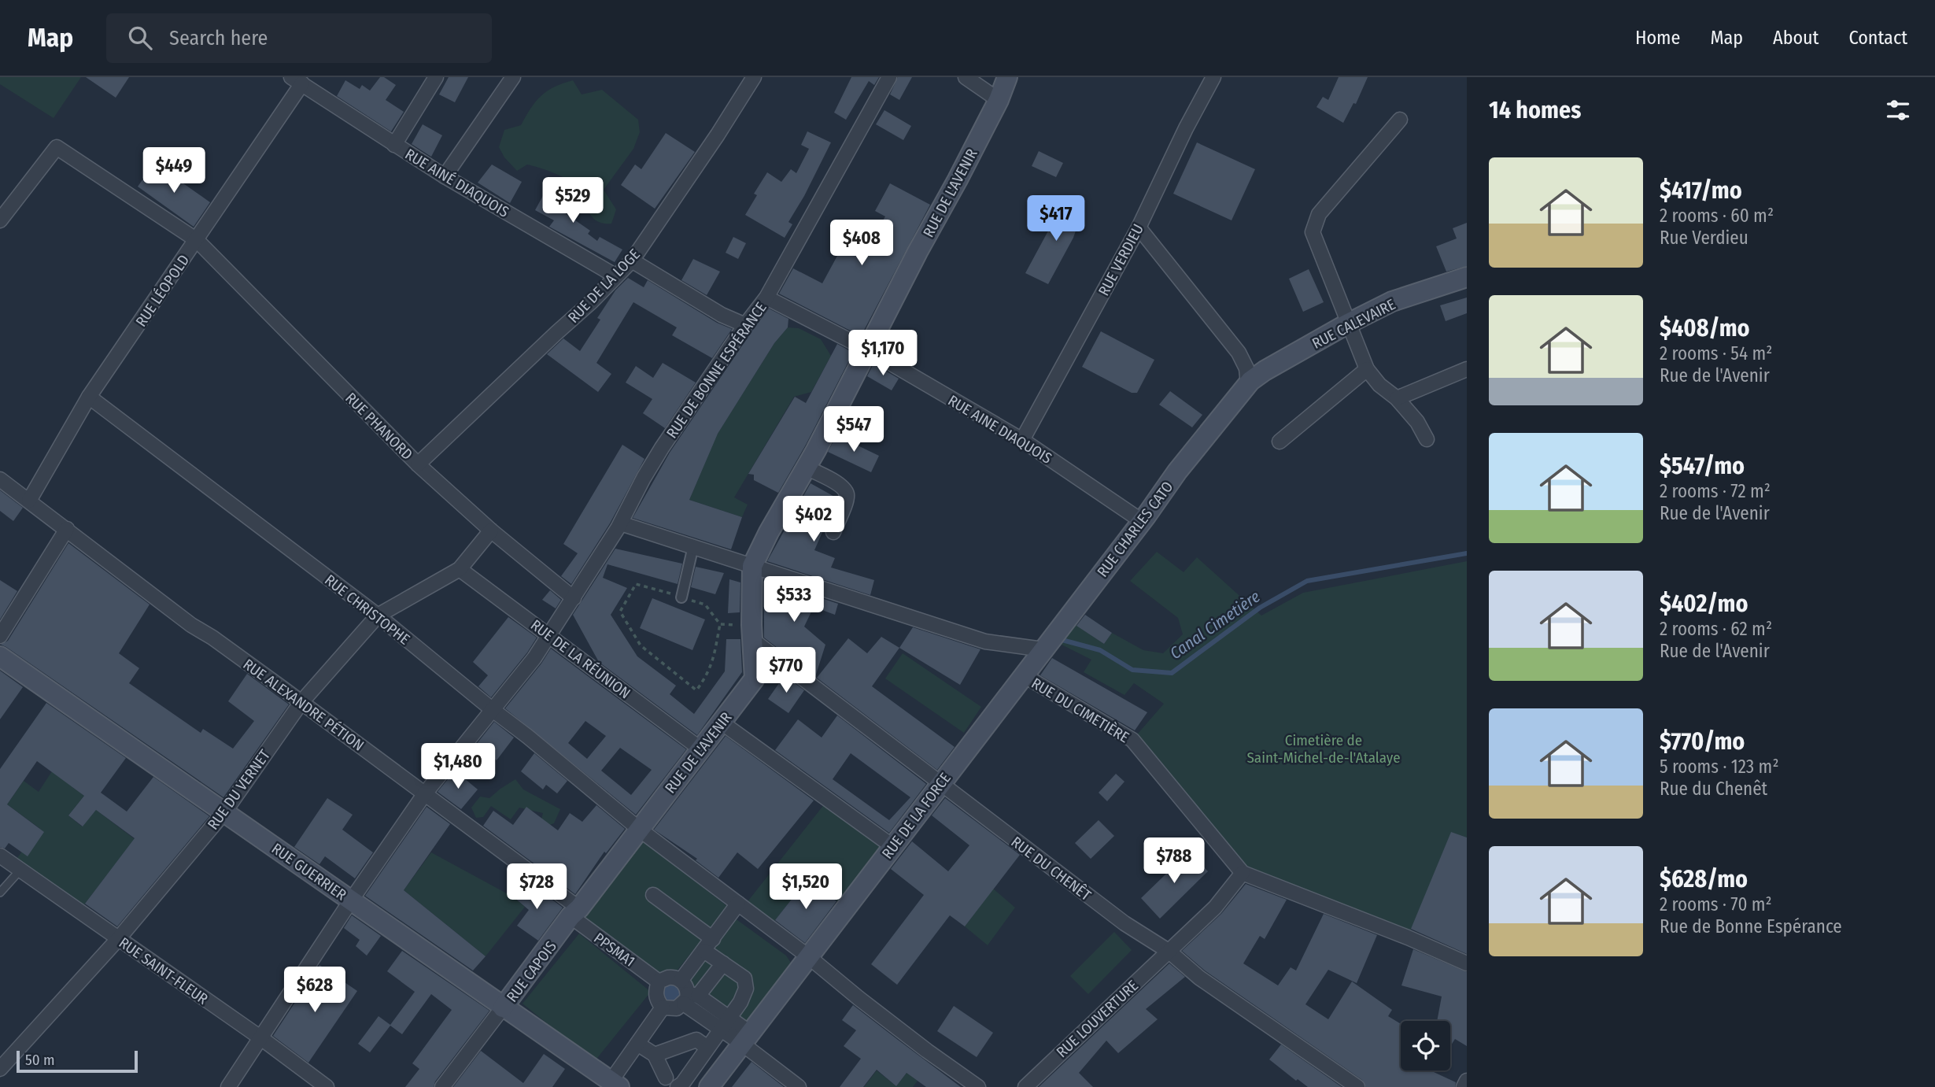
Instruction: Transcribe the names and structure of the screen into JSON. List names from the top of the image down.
{
  "streets": {
    "main road": [
      "RUE DE L'AVENIR",
      "RUE CALEVAIRE",
      "RUE CHARLES CATO",
      "RUE DE LA FORCE",
      "RUE GUERRIER",
      "RUE CAPOIS"
    ],
    "street": [
      "RUE AINÉ DIAQUOIS",
      "RUE VERDIEU",
      "RUE DE LA LOGE",
      "RUE LÉOPOLD",
      "RUE DE BONNE ESPÉRANCE",
      "RUE PHANORD",
      "RUE AINE DIAQUOIS",
      "RUE CHRISTOPHE",
      "RUE DE LA RÉUNION",
      "RUE ALEXANDRE PÉTION",
      "RUE DU CIMETIÈRE",
      "RUE DU VERNET",
      "RUE DU CHENÊT",
      "PPSMA1",
      "RUE SAINT-FLEUR",
      "RUE LOUVERTURE"
    ]
  },
  "crossings": [
    ["RUE AINÉ DIAQUOIS", "RUE DE LA LOGE"],
    ["RUE AINÉ DIAQUOIS", "RUE LÉOPOLD"],
    ["RUE DE L'AVENIR", "RUE AINE DIAQUOIS"],
    ["RUE DE L'AVENIR", "RUE CHRISTOPHE"],
    ["RUE DE L'AVENIR", "RUE DE LA RÉUNION"],
    ["RUE DE L'AVENIR", "RUE DU CHENÊT"],
    ["RUE DE L'AVENIR", "RUE CAPOIS"],
    ["RUE VERDIEU", "RUE AINE DIAQUOIS"],
    ["RUE DE LA LOGE", "RUE PHANORD"],
    ["RUE LÉOPOLD", "RUE PHANORD"],
    ["RUE LÉOPOLD", "RUE CHRISTOPHE"],
    ["RUE LÉOPOLD", "RUE ALEXANDRE PÉTION"],
    ["RUE CALEVAIRE", "RUE CHARLES CATO"],
    ["RUE DE BONNE ESPÉRANCE", "RUE PHANORD"],
    ["RUE DE BONNE ESPÉRANCE", "RUE AINE DIAQUOIS"],
    ["RUE DE BONNE ESPÉRANCE", "RUE CHRISTOPHE"],
    ["RUE DE BONNE ESPÉRANCE", "RUE DE LA RÉUNION"],
    ["RUE DE BONNE ESPÉRANCE", "RUE ALEXANDRE PÉTION"],
    ["RUE PHANORD", "RUE DU VERNET"],
    ["RUE AINE DIAQUOIS", "RUE CHARLES CATO"],
    ["RUE CHARLES CATO", "RUE DU CIMETIÈRE"],
    ["RUE CHARLES CATO", "RUE DE LA FORCE"],
    ["RUE CHRISTOPHE", "RUE DU VERNET"],
    ["RUE CHRISTOPHE", "RUE DE LA FORCE"],
    ["RUE CHRISTOPHE", "RUE CAPOIS"],
    ["RUE DE LA RÉUNION", "RUE DU VERNET"],
    ["RUE ALEXANDRE PÉTION", "RUE DU VERNET"],
    ["RUE ALEXANDRE PÉTION", "PPSMA1"],
    ["RUE ALEXANDRE PÉTION", "RUE CAPOIS"],
    ["RUE DU CIMETIÈRE", "RUE DE LA FORCE"],
    ["RUE DU CIMETIÈRE", "RUE LOUVERTURE"],
    ["RUE DU VERNET", "RUE GUERRIER"],
    ["RUE DU VERNET", "RUE SAINT-FLEUR"],
    ["RUE DE LA FORCE", "RUE DU CHENÊT"],
    ["RUE DU CHENÊT", "RUE LOUVERTURE"],
    ["RUE GUERRIER", "RUE CAPOIS"],
    ["PPSMA1", "RUE CAPOIS"]
  ],
  "water": ["Canal Cimetière"],
  "parks": ["Cimetière de Saint-Michel-de-l'Atalaye"],
  "scale_bar": "50 m",
  "page": {
    "header": "Map",
    "search": "Search here",
    "nav": [
      "Home",
      "Map",
      "About",
      "Contact"
    ],
    "heading": "14 homes",
    "list": [
      {
        "name": "$417/mo",
        "note": "2 rooms · 60 m² · Rue Verdieu"
      },
      {
        "name": "$408/mo",
        "note": "2 rooms · 54 m² · Rue de l'Avenir"
      },
      {
        "name": "$547/mo",
        "note": "2 rooms · 72 m² · Rue de l'Avenir"
      },
      {
        "name": "$402/mo",
        "note": "2 rooms · 62 m² · Rue de l'Avenir"
      },
      {
        "name": "$770/mo",
        "note": "5 rooms · 123 m² · Rue du Chenêt"
      },
      {
        "name": "$628/mo",
        "note": "2 rooms · 70 m² · Rue de Bonne Espérance"
      }
    ],
    "price": [
      "$449",
      "$529",
      "$417",
      "$408",
      "$1,170",
      "$547",
      "$402",
      "$533",
      "$770",
      "$1,480",
      "$788",
      "$728",
      "$1,520",
      "$628"
    ],
    "scale": "50 m"
  }
}
